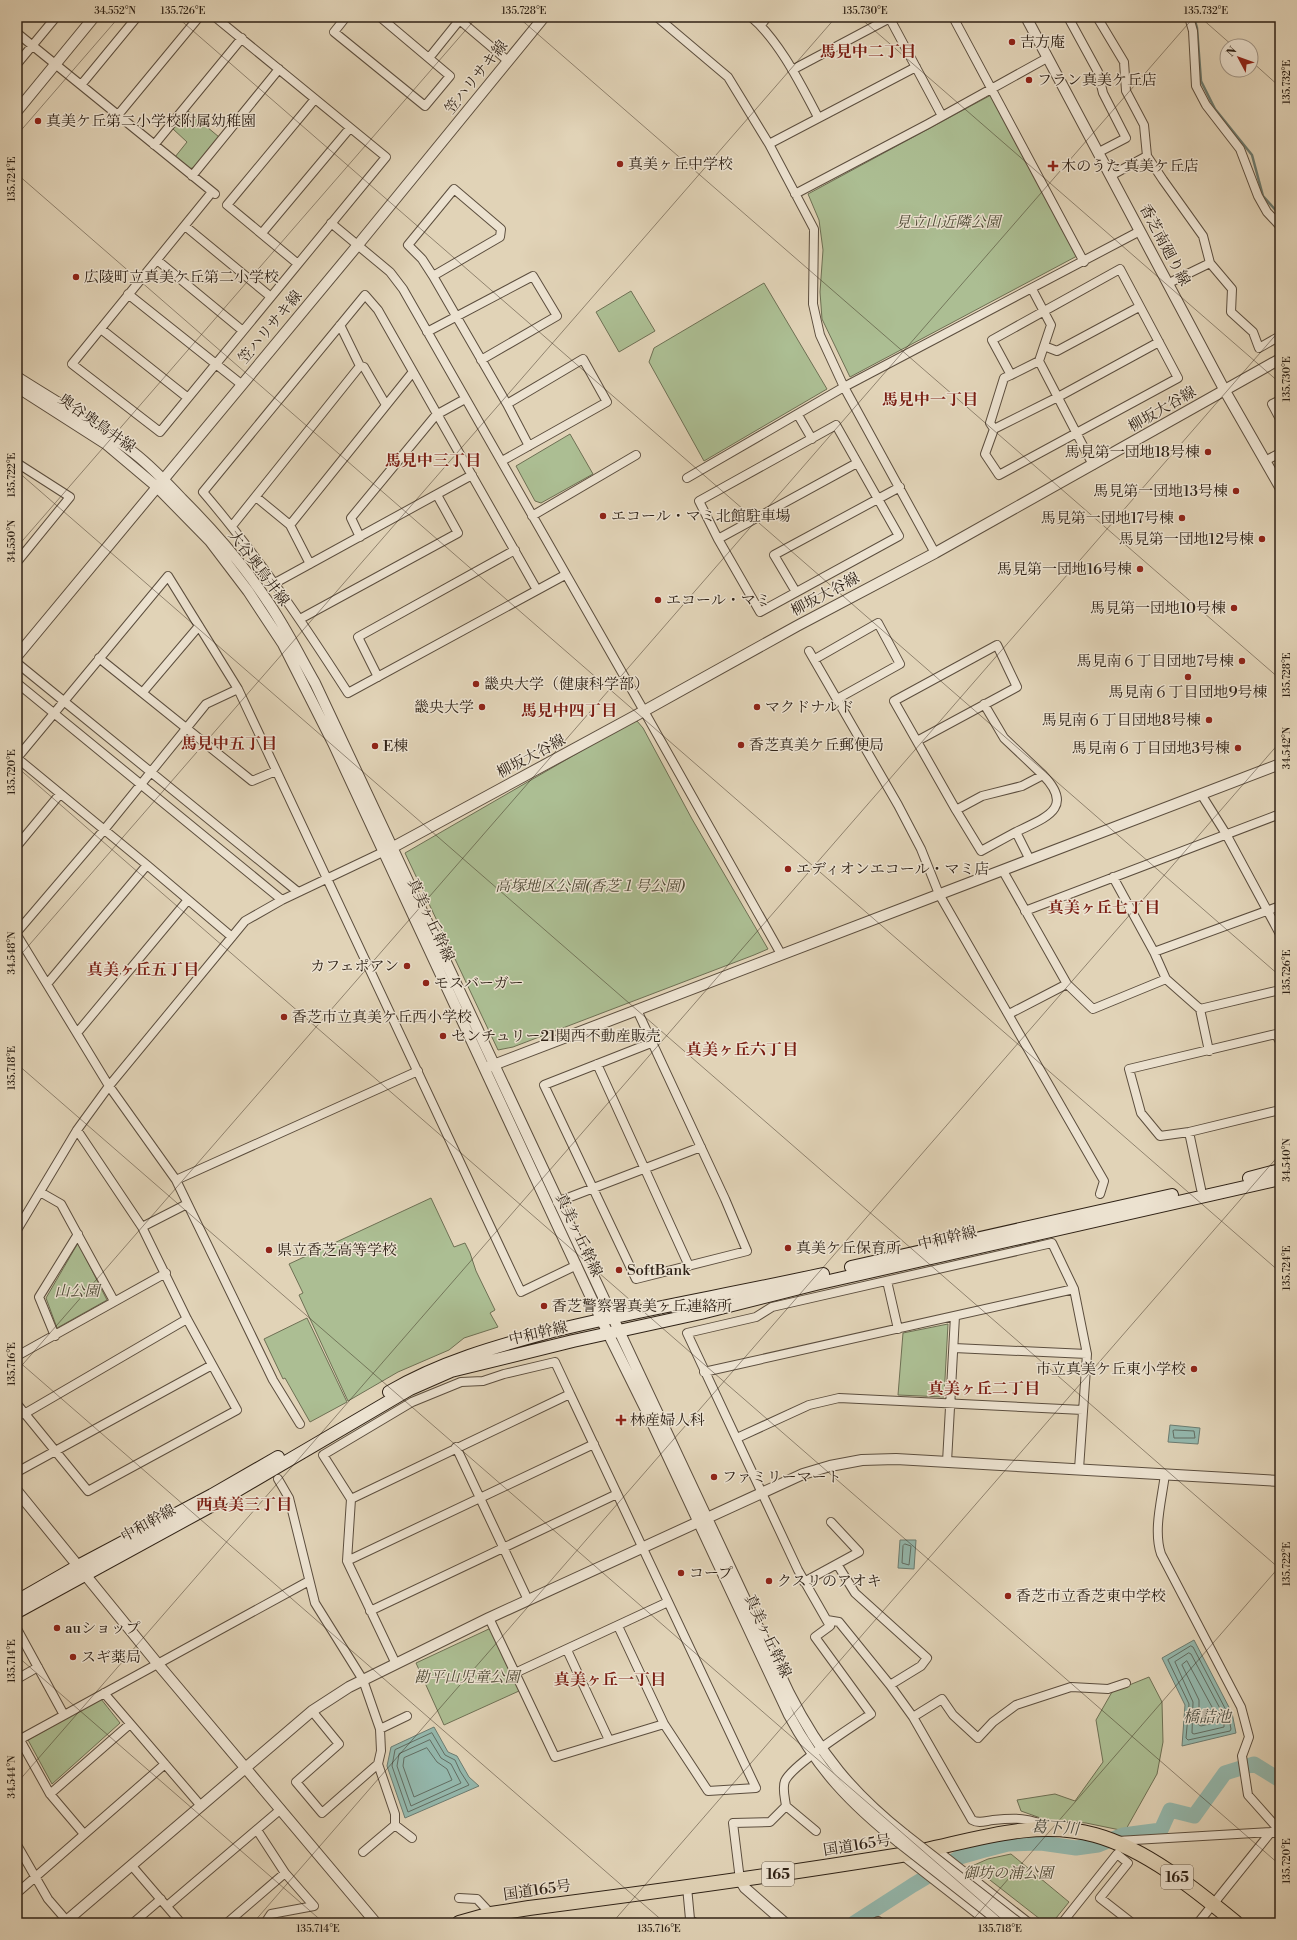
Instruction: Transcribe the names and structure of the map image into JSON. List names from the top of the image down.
{
  "streets": {
    "highway": ["国道165号", "165"],
    "main road": ["中和幹線"],
    "street": [
      "笠ハリサキ線",
      "香芝南廻り線",
      "柳坂大谷線",
      "奥谷奥鳥井線",
      "大谷奥鳥井線",
      "真美ヶ丘幹線"
    ]
  },
  "crossings": [
    ["笠ハリサキ線", "奥谷奥鳥井線"],
    ["笠ハリサキ線", "大谷奥鳥井線"],
    ["香芝南廻り線", "柳坂大谷線"],
    ["柳坂大谷線", "大谷奥鳥井線"],
    ["柳坂大谷線", "真美ヶ丘幹線"],
    ["奥谷奥鳥井線", "大谷奥鳥井線"],
    ["大谷奥鳥井線", "真美ヶ丘幹線"],
    ["真美ヶ丘幹線", "中和幹線"],
    ["真美ヶ丘幹線", "国道165号"]
  ],
  "districts": [
    "馬見中二丁目",
    "馬見中一丁目",
    "馬見中三丁目",
    "馬見中四丁目",
    "馬見中五丁目",
    "真美ヶ丘七丁目",
    "真美ヶ丘五丁目",
    "真美ヶ丘六丁目",
    "真美ヶ丘二丁目",
    "西真美三丁目",
    "真美ヶ丘一丁目"
  ],
  "water": ["橋詰池", "葛下川"],
  "parks": [
    "見立山近隣公園",
    "高塚地区公園(香芝１号公園)",
    "山公園",
    "勘平山児童公園",
    "御坊の浦公園"
  ],
  "places": {
    "other": [
      "吉方庵",
      "フラン真美ケ丘店",
      "真美ケ丘第二小学校附属幼稚園",
      "真美ヶ丘中学校",
      "広陵町立真美ケ丘第二小学校",
      "馬見第一団地18号棟",
      "馬見第一団地13号棟",
      "エコール・マミ北館駐車場",
      "馬見第一団地17号棟",
      "馬見第一団地12号棟",
      "馬見第一団地16号棟",
      "エコール・マミ",
      "馬見第一団地10号棟",
      "馬見南６丁目団地7号棟",
      "馬見南６丁目団地9号棟",
      "畿央大学（健康科学部）",
      "畿央大学",
      "マクドナルド",
      "馬見南６丁目団地8号棟",
      "香芝真美ケ丘郵便局",
      "E棟",
      "馬見南６丁目団地3号棟",
      "エディオンエコール・マミ店",
      "カフェポアン",
      "モスバーガー",
      "香芝市立真美ケ丘西小学校",
      "センチュリー21関西不動産販売",
      "真美ケ丘保育所",
      "県立香芝高等学校",
      "SoftBank",
      "香芝警察署真美ヶ丘連絡所",
      "市立真美ケ丘東小学校",
      "ファミリーマート",
      "コープ",
      "クスリのアオキ",
      "香芝市立香芝東中学校",
      "auショップ",
      "スギ薬局"
    ],
    "health": ["木のうた 真美ケ丘店", "林産婦人科"]
  },
  "north": "top left",
  "coordinates": [
    "34.552°N",
    "135.726°E",
    "135.728°E",
    "135.730°E",
    "135.732°E",
    "135.724°E",
    "135.722°E",
    "34.550°N",
    "34.542°N",
    "135.720°E",
    "34.548°N",
    "135.718°E",
    "34.540°N",
    "135.716°E",
    "135.714°E",
    "34.544°N"
  ]
}
